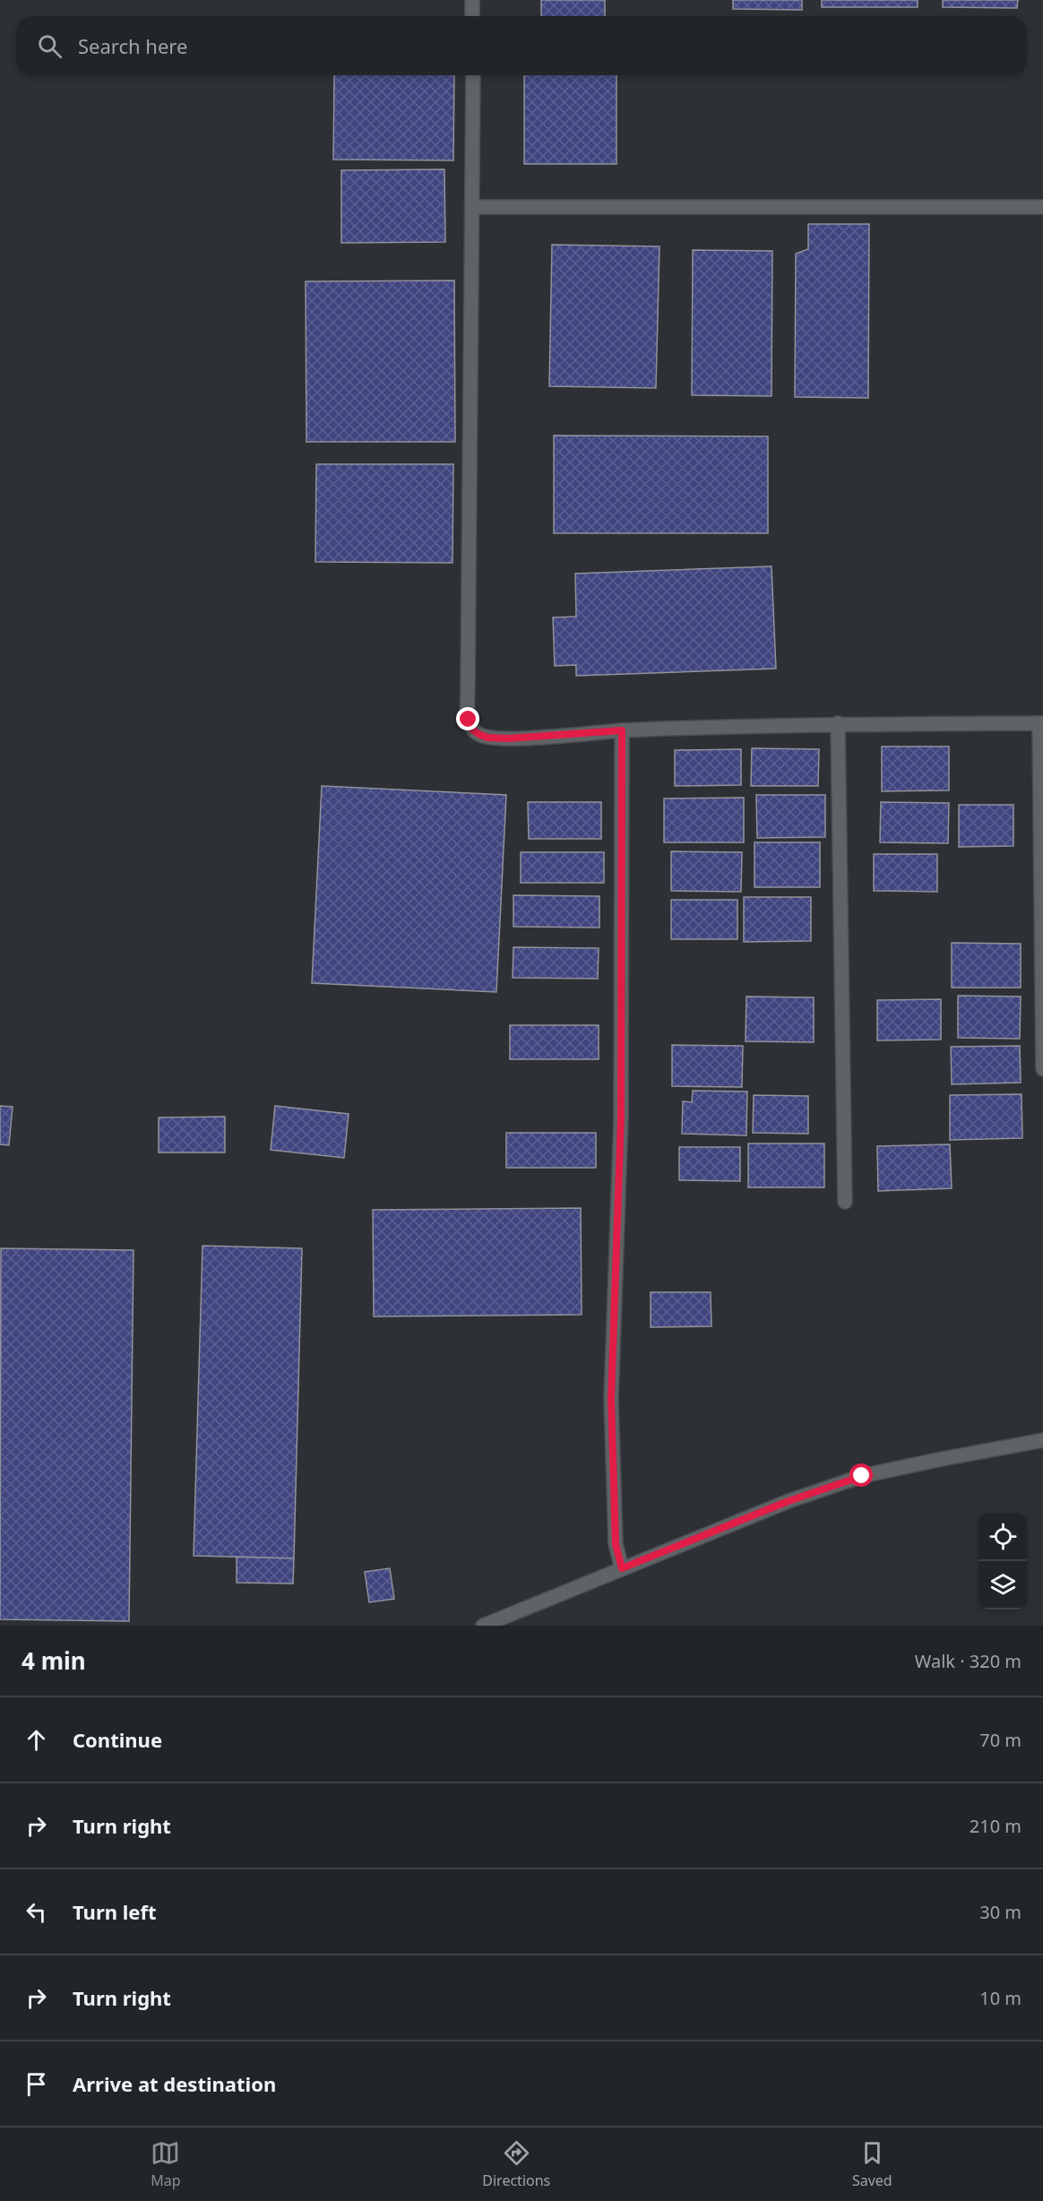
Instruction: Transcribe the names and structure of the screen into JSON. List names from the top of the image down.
{
  "page": {
    "search": "Search here",
    "heading": ["4 min", "Walk · 320 m"],
    "list": [
      ["Continue", "70 m"],
      ["Turn right", "210 m"],
      ["Turn left", "30 m"],
      ["Turn right", "10 m"],
      "Arrive at destination"
    ],
    "nav": ["Map", "Directions", "Saved"]
  }
}
